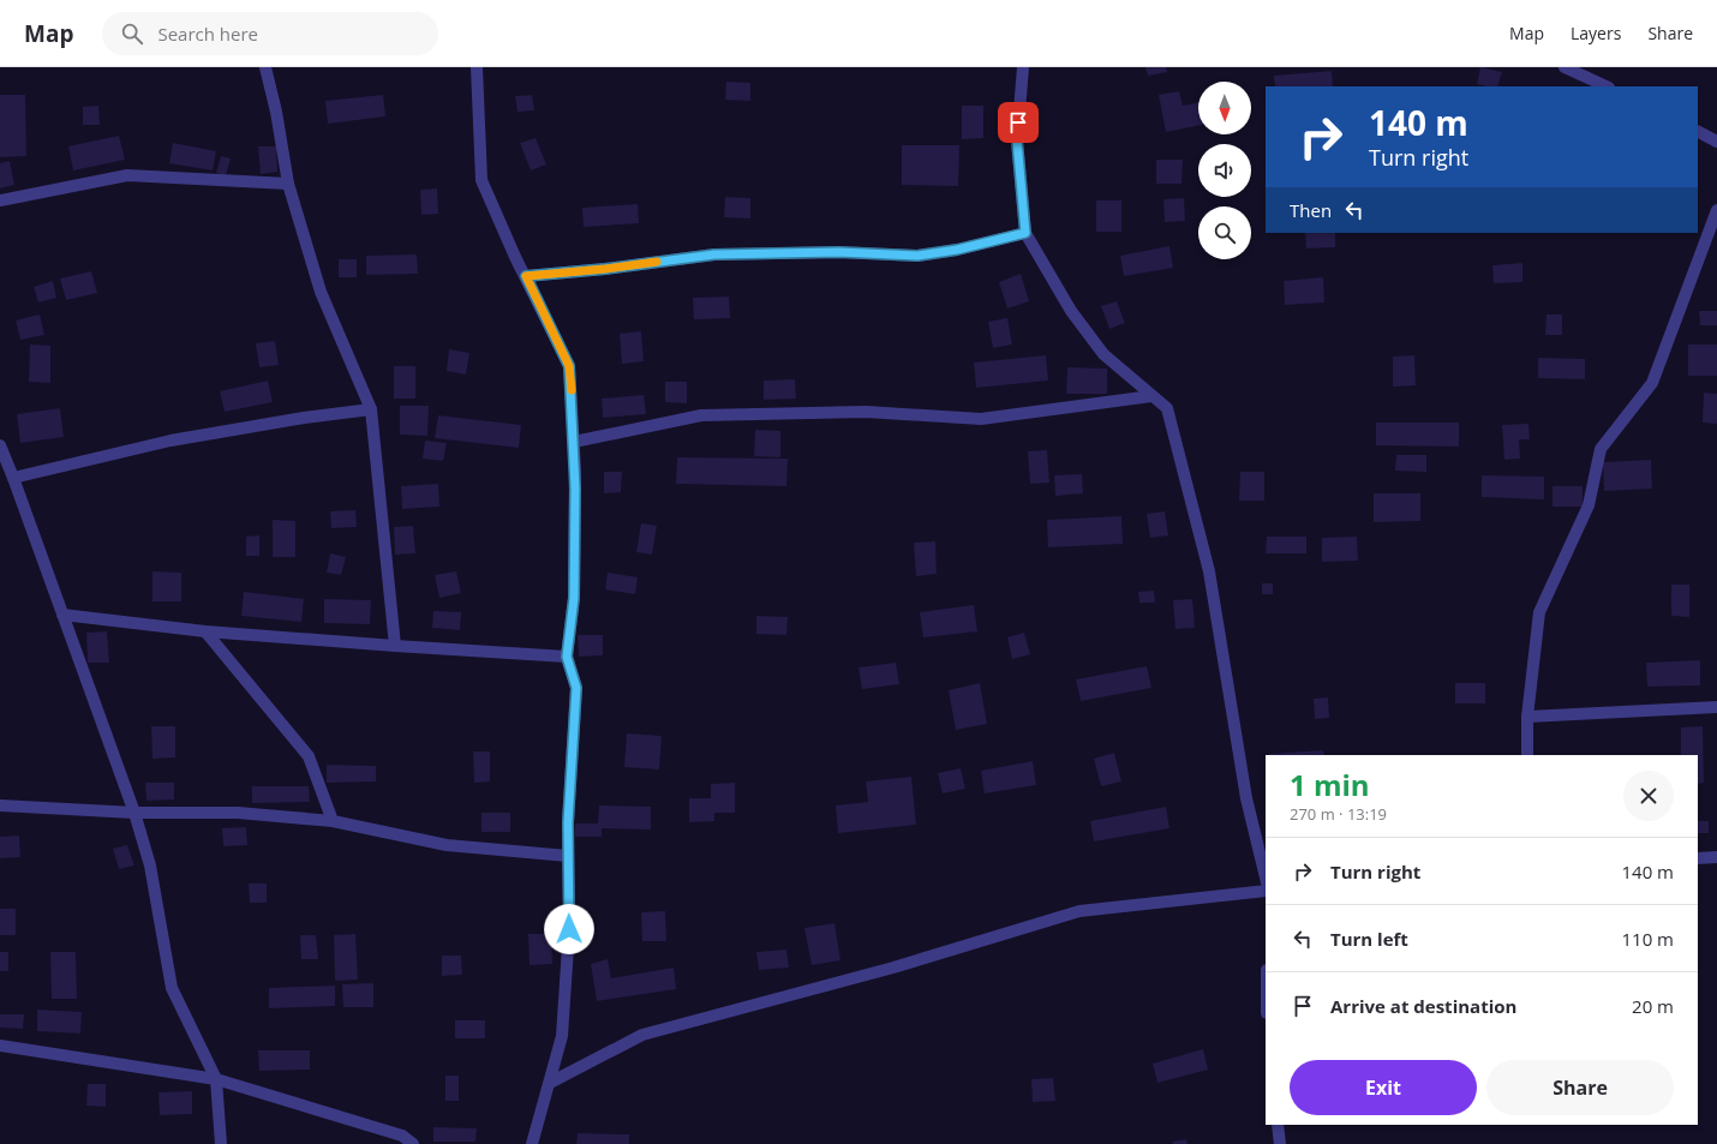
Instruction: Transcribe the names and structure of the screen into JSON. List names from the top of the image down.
{
  "north": "bottom",
  "page": {
    "header": "Map",
    "search": "Search here",
    "nav": ["Map", "Layers", "Share"],
    "turn": ["140 m", "Turn right"],
    "then": "Then",
    "heading": ["1 min", "270 m · 13:19"],
    "list": [
      {
        "name": "Turn right",
        "value": "140 m"
      },
      {
        "name": "Turn left",
        "value": "110 m"
      },
      {
        "name": "Arrive at destination",
        "value": "20 m"
      }
    ],
    "buttons": ["Exit", "Share"]
  }
}
